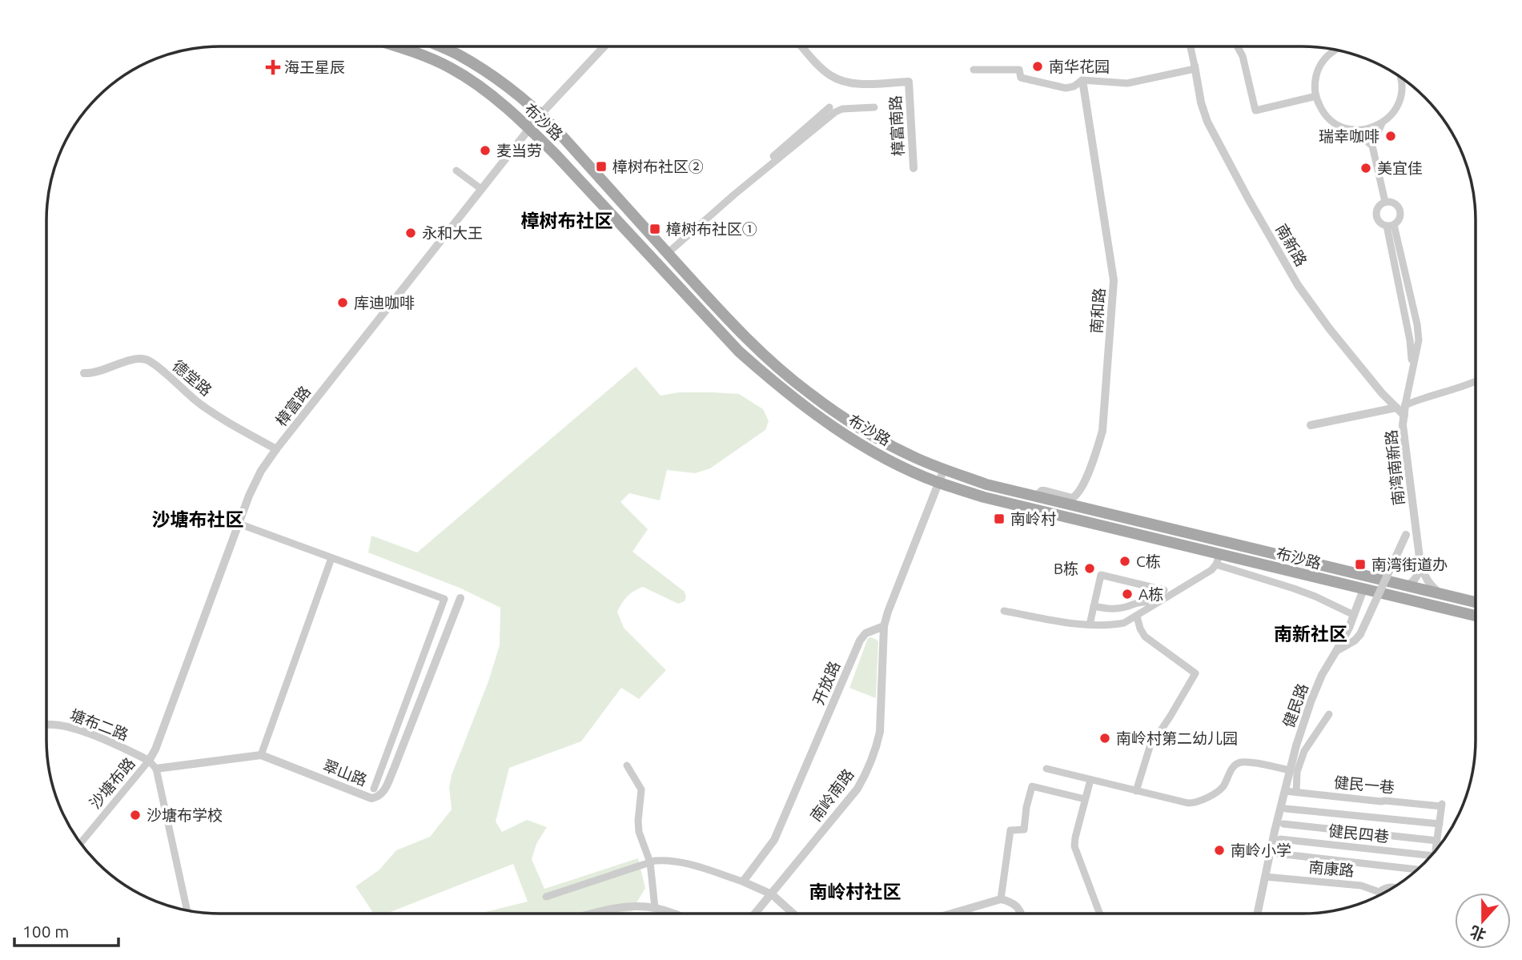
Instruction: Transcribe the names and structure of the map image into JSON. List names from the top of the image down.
{
  "streets": {
    "main road": ["布沙路"],
    "street": [
      "樟富南路",
      "南新路",
      "南和路",
      "德堂路",
      "樟富路",
      "南湾南新路",
      "开放路",
      "健民路",
      "塘布二路",
      "翠山路",
      "沙塘布路",
      "健民一巷",
      "南岭南路",
      "健民四巷",
      "南康路"
    ]
  },
  "crossings": [
    ["布沙路", "南和路"],
    ["布沙路", "樟富路"],
    ["布沙路", "南湾南新路"],
    ["南新路", "南湾南新路"],
    ["德堂路", "樟富路"],
    ["樟富路", "塘布二路"],
    ["樟富路", "沙塘布路"],
    ["南湾南新路", "健民路"],
    ["开放路", "南岭南路"],
    ["健民路", "健民一巷"],
    ["健民路", "南康路"],
    ["塘布二路", "沙塘布路"]
  ],
  "districts": [
    "樟树布社区",
    "沙塘布社区",
    "南新社区",
    "南岭村社区"
  ],
  "places": {
    "other": [
      "南华花园",
      "瑞幸咖啡",
      "麦当劳",
      "美宜佳",
      "永和大王",
      "库迪咖啡",
      "C栋",
      "B栋",
      "A栋",
      "南岭村第二幼儿园",
      "沙塘布学校",
      "南岭小学"
    ],
    "health": ["海王星辰"],
    "transit": [
      "樟树布社区②",
      "樟树布社区①",
      "南岭村",
      "南湾街道办"
    ]
  },
  "scale_bar": "100 m",
  "north": "bottom"
}
